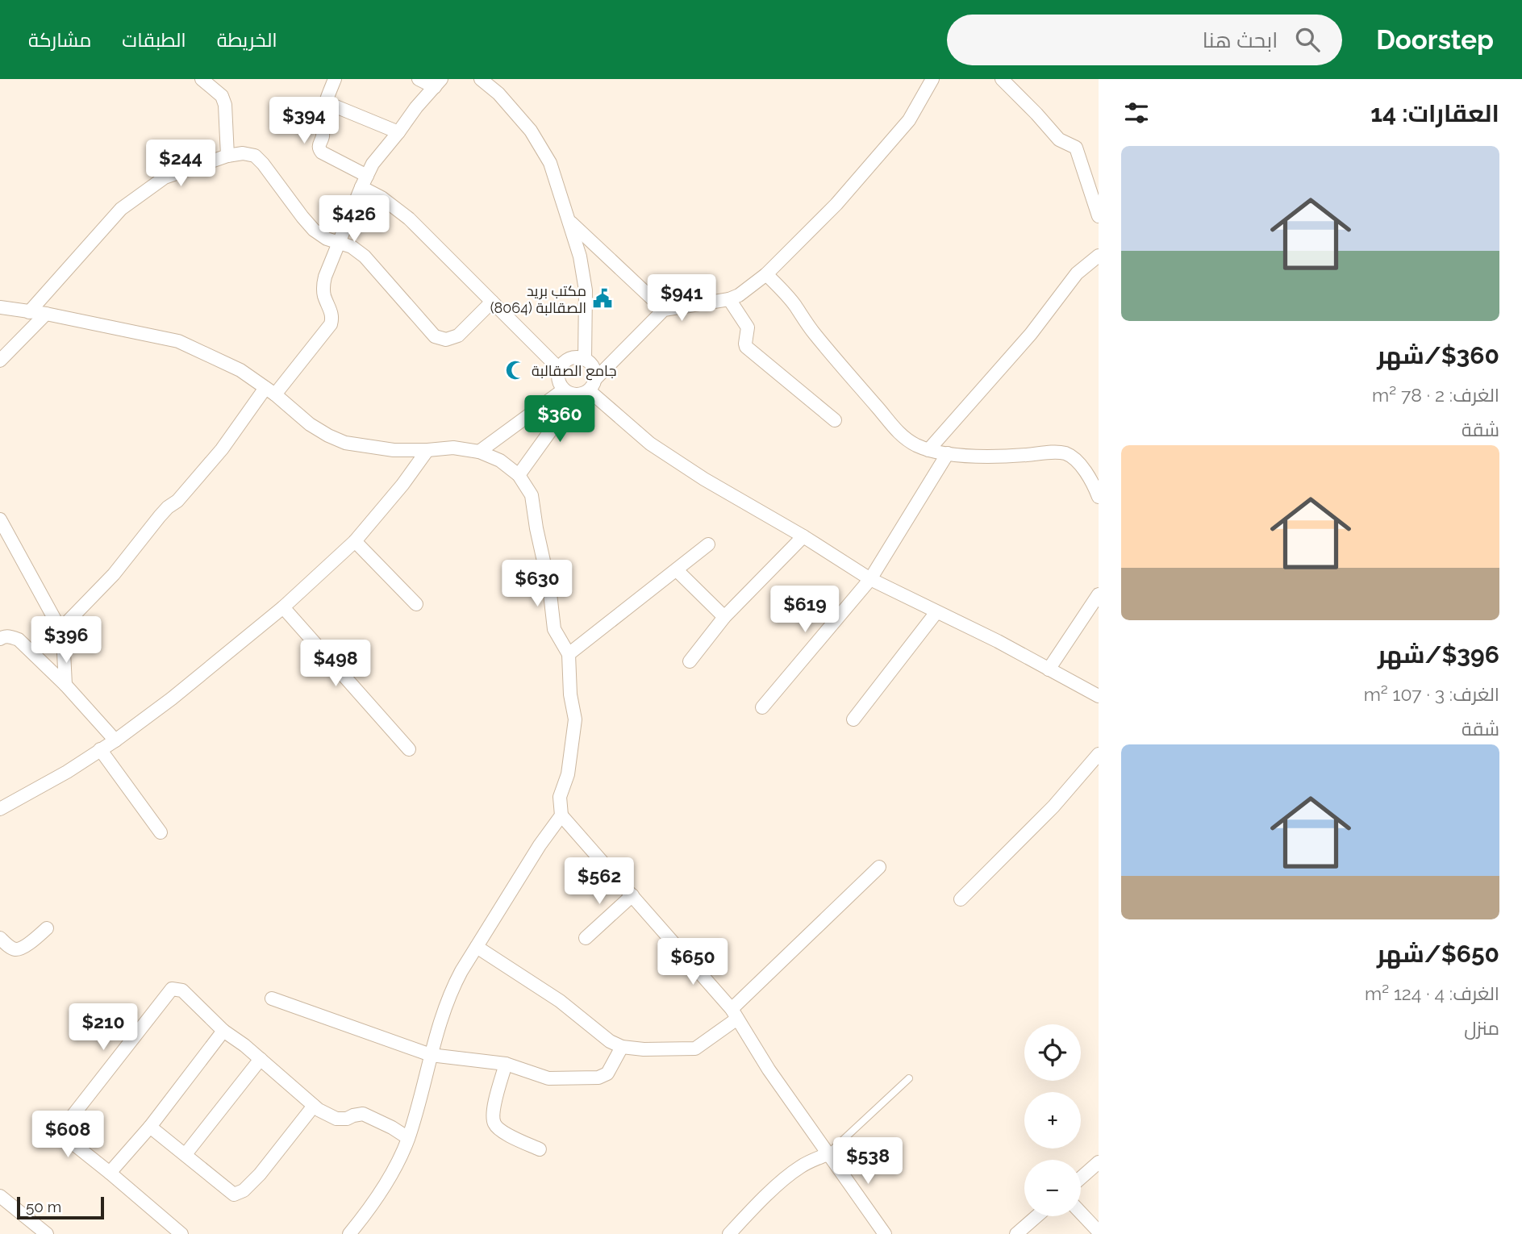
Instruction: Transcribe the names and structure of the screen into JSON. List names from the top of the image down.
{
  "places": {
    "public building": ["مكتب بريد الصقالبة (8064)"],
    "mosque": ["جامع الصقالبة"]
  },
  "scale_bar": "50 m",
  "page": {
    "header": "Doorstep",
    "search": "ابحث هنا",
    "nav": ["الخريطة", "الطبقات", "مشاركة"],
    "heading": "العقارات: 14",
    "price": [
      "$394",
      "$244",
      "$426",
      "$941",
      "$360",
      "$630",
      "$619",
      "$396",
      "$498",
      "$562",
      "$650",
      "$210",
      "$608",
      "$538"
    ],
    "list": [
      {
        "name": "$360/شهر",
        "note": "الغرف: 2 · 78 m² · شقة"
      },
      {
        "name": "$396/شهر",
        "note": "الغرف: 3 · 107 m² · شقة"
      },
      {
        "name": "$650/شهر",
        "note": "الغرف: 4 · 124 m² · منزل"
      }
    ],
    "map_buttons": ["+", "−"],
    "scale": "50 m"
  }
}
